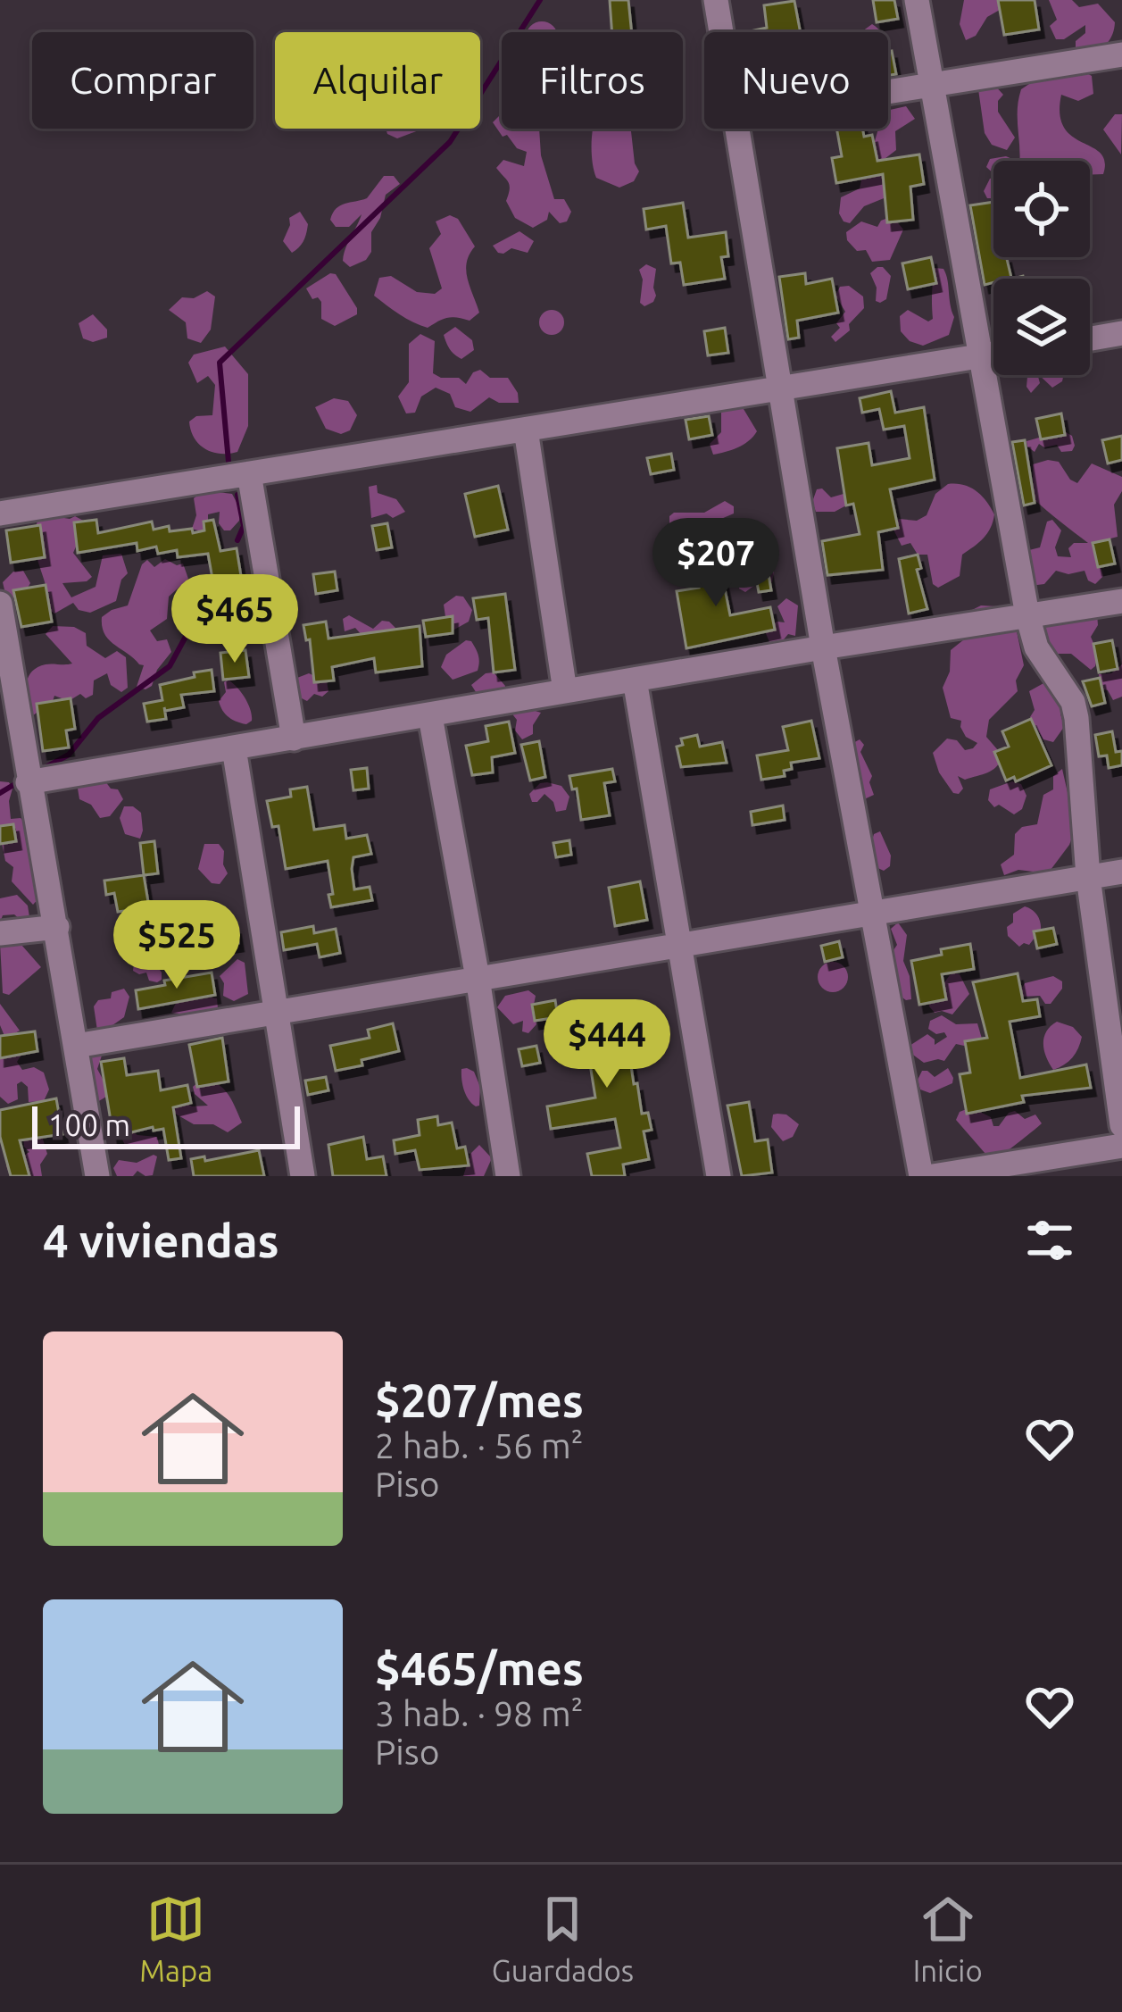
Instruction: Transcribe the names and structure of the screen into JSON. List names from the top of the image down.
{
  "scale_bar": "100 m",
  "page": {
    "chip": [
      "Comprar",
      "Alquilar",
      "Filtros",
      "Nuevo"
    ],
    "price": [
      "$207",
      "$465",
      "$525",
      "$444"
    ],
    "scale": "100 m",
    "heading": "4 viviendas",
    "list": [
      {
        "name": "$207/mes",
        "note": "2 hab. · 56 m² · Piso"
      },
      {
        "name": "$465/mes",
        "note": "3 hab. · 98 m² · Piso"
      }
    ],
    "tabs": ["Mapa", "Guardados", "Inicio"]
  }
}
